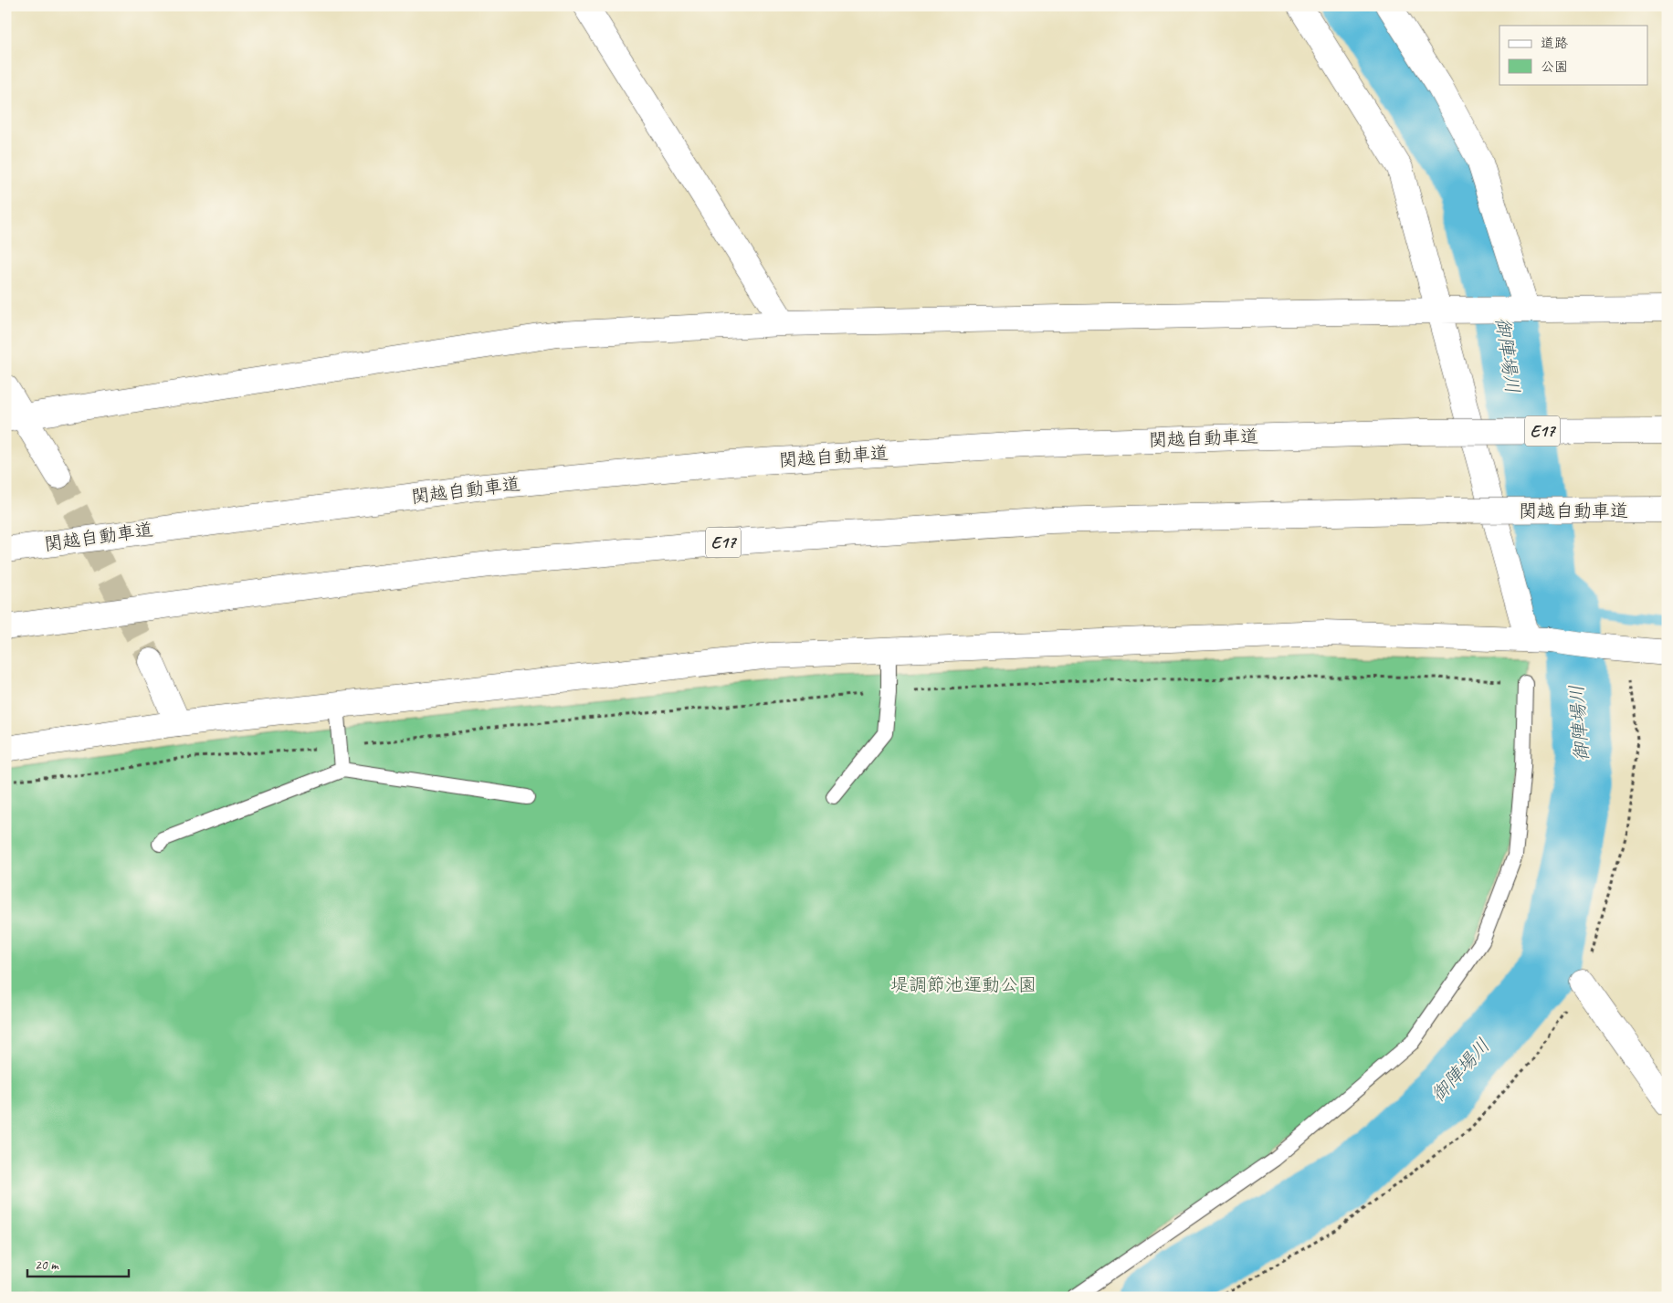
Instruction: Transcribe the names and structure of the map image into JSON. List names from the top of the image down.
{
  "streets": {
    "main road": ["E17", "関越自動車道"]
  },
  "water": ["御陣場川"],
  "parks": ["堤調節池運動公園"],
  "legend": ["道路", "公園"],
  "scale_bar": "20 m"
}
